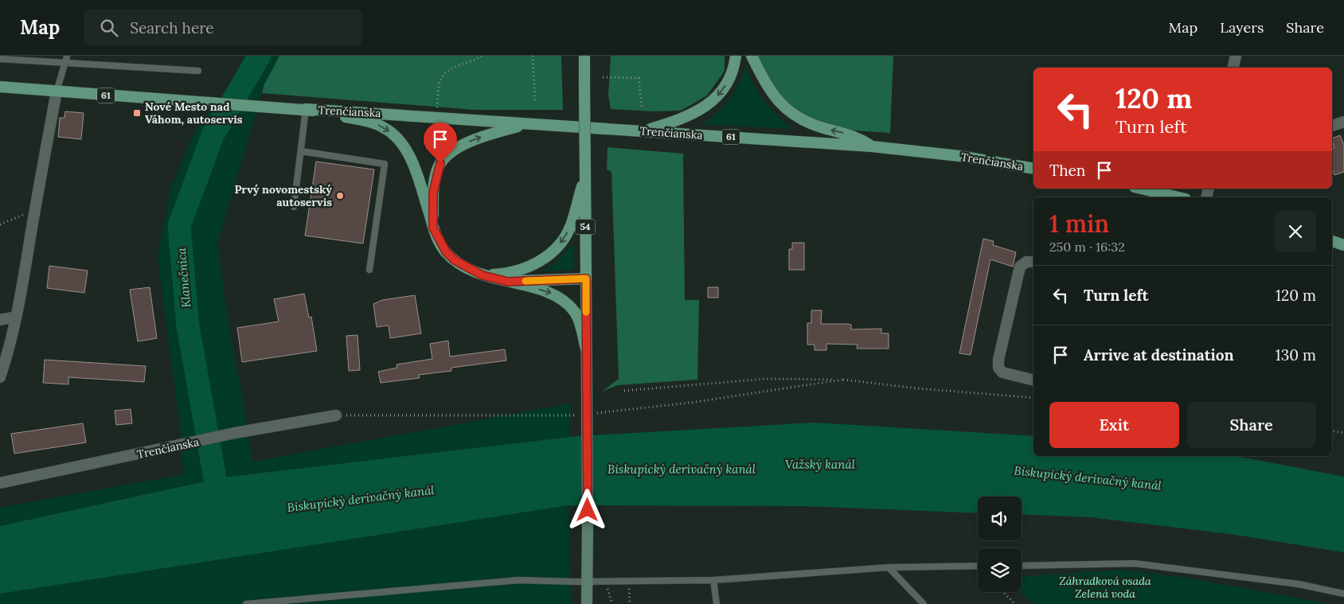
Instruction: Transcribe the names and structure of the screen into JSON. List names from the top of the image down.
{
  "streets": {
    "main road": ["61", "Trenčianska", "54"]
  },
  "crossings": [
    ["61", "Trenčianska"]
  ],
  "water": ["Klanečnica", "Važský kanál", "Biskupický derivačný kanál"],
  "parks": ["Záhradková osada Zelená voda"],
  "places": {
    "transit": ["Nové Mesto nad Váhom, autoservis"],
    "other": ["Prvý novomestský autoservis"]
  },
  "page": {
    "header": "Map",
    "search": "Search here",
    "nav": ["Map", "Layers", "Share"],
    "turn": ["120 m", "Turn left"],
    "then": "Then",
    "heading": ["1 min", "250 m · 16:32"],
    "list": [
      {
        "name": "Turn left",
        "value": "120 m"
      },
      {
        "name": "Arrive at destination",
        "value": "130 m"
      }
    ],
    "buttons": ["Exit", "Share"]
  }
}
